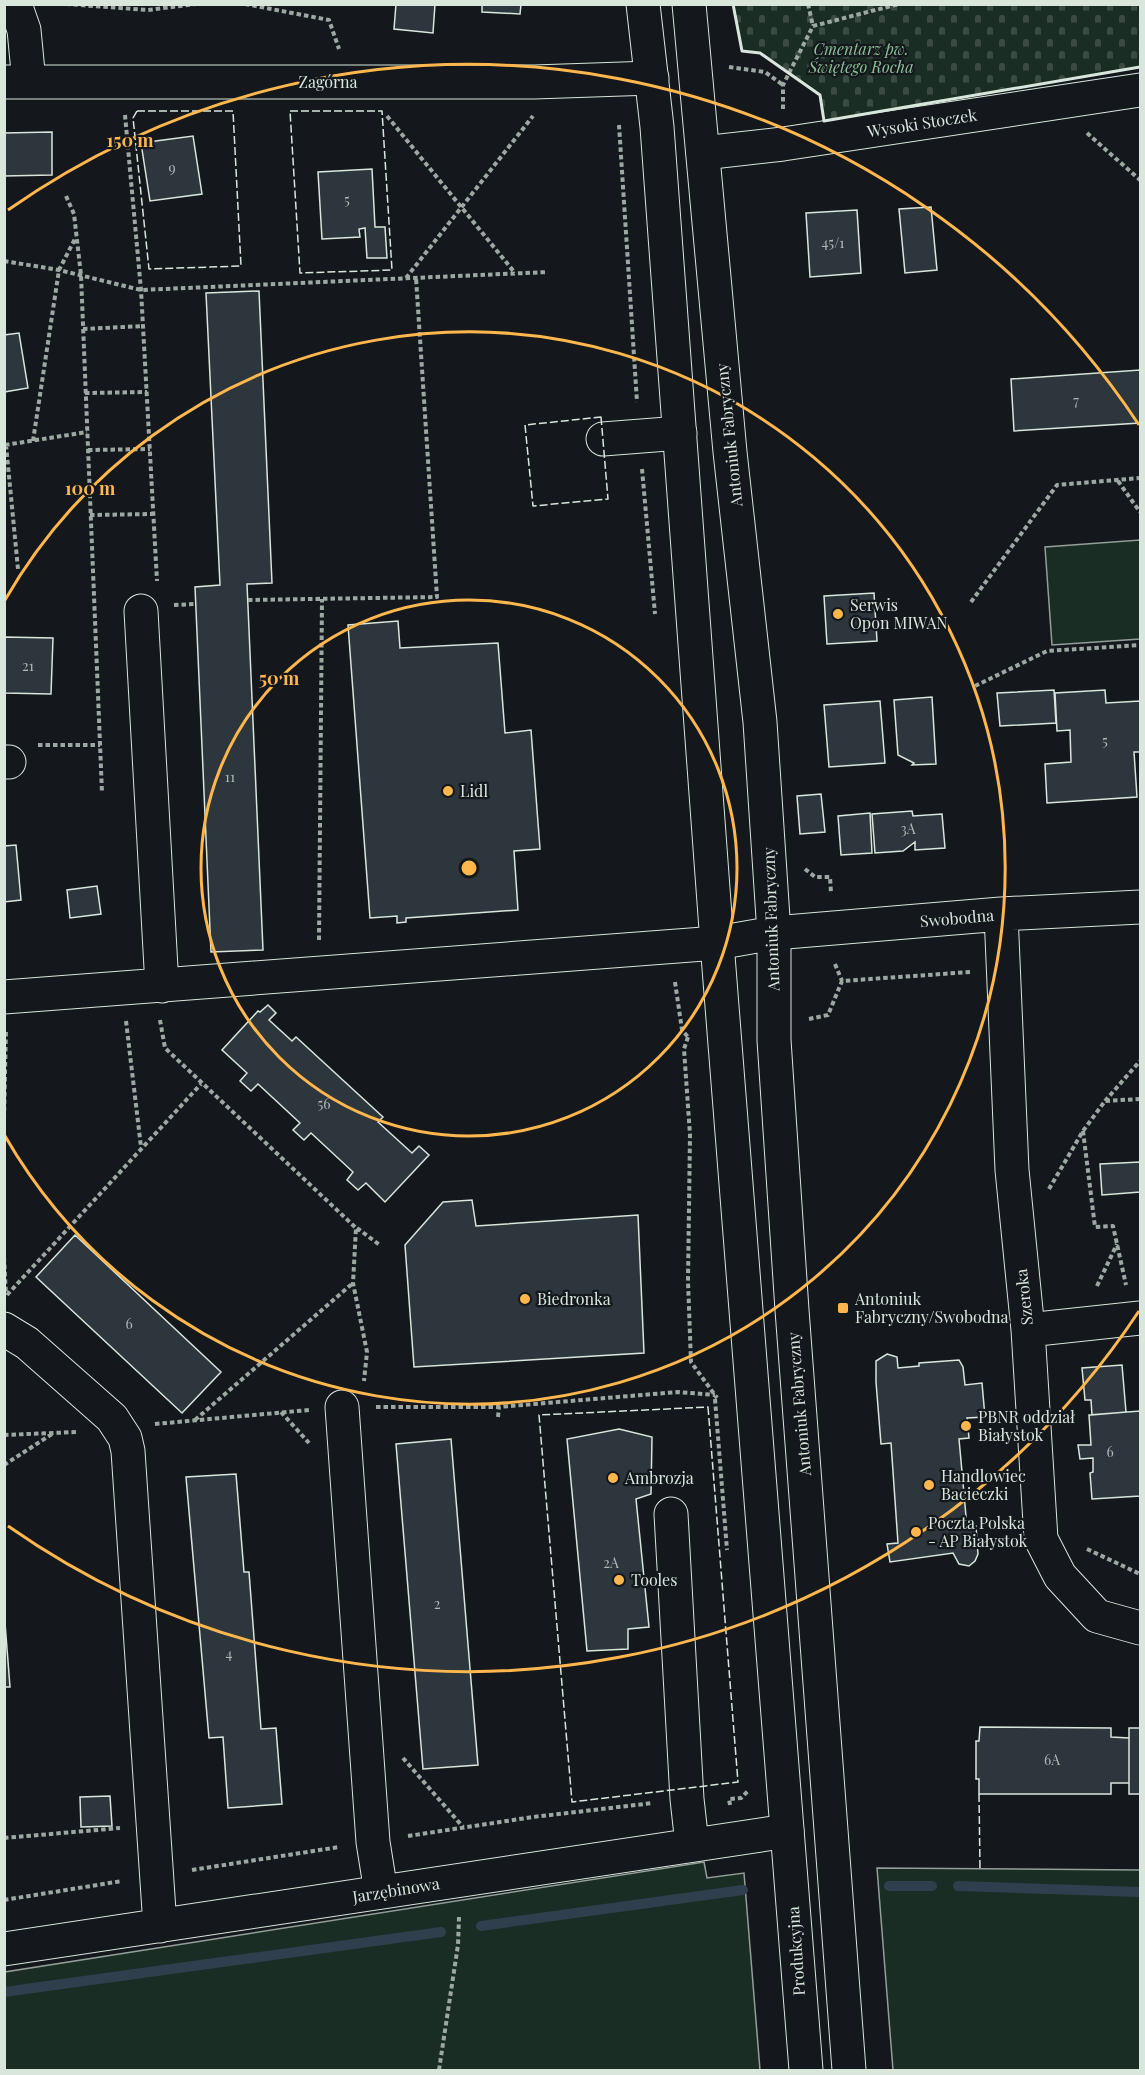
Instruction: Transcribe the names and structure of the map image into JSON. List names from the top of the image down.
{
  "streets": {
    "main road": [
      "Zagórna",
      "Wysoki Stoczek",
      "Antoniuk Fabryczny",
      "Swobodna",
      "Szeroka",
      "Jarzębinowa",
      "Produkcyjna"
    ]
  },
  "crossings": [
    ["Wysoki Stoczek", "Antoniuk Fabryczny"],
    ["Antoniuk Fabryczny", "Swobodna"],
    ["Antoniuk Fabryczny", "Jarzębinowa"],
    ["Swobodna", "Szeroka"],
    ["Jarzębinowa", "Produkcyjna"]
  ],
  "parks": ["Cmentarz pw. Świętego Rocha"],
  "places": {
    "other": [
      "Serwis Opon MIWAN",
      "Lidl",
      "Biedronka",
      "PBNR oddział Białystok",
      "Ambrozja",
      "Handlowiec Bacieczki",
      "Poczta Polska - AP Białystok",
      "Tooles"
    ],
    "transit": ["Antoniuk Fabryczny/Swobodna"]
  },
  "house_numbers": [
    "9",
    "5",
    "45/1",
    "7",
    "21",
    "5",
    "11",
    "3A",
    "56",
    "6",
    "6",
    "2A",
    "2",
    "4",
    "6A"
  ],
  "rings": ["150 m", "100 m", "50 m"]
}
